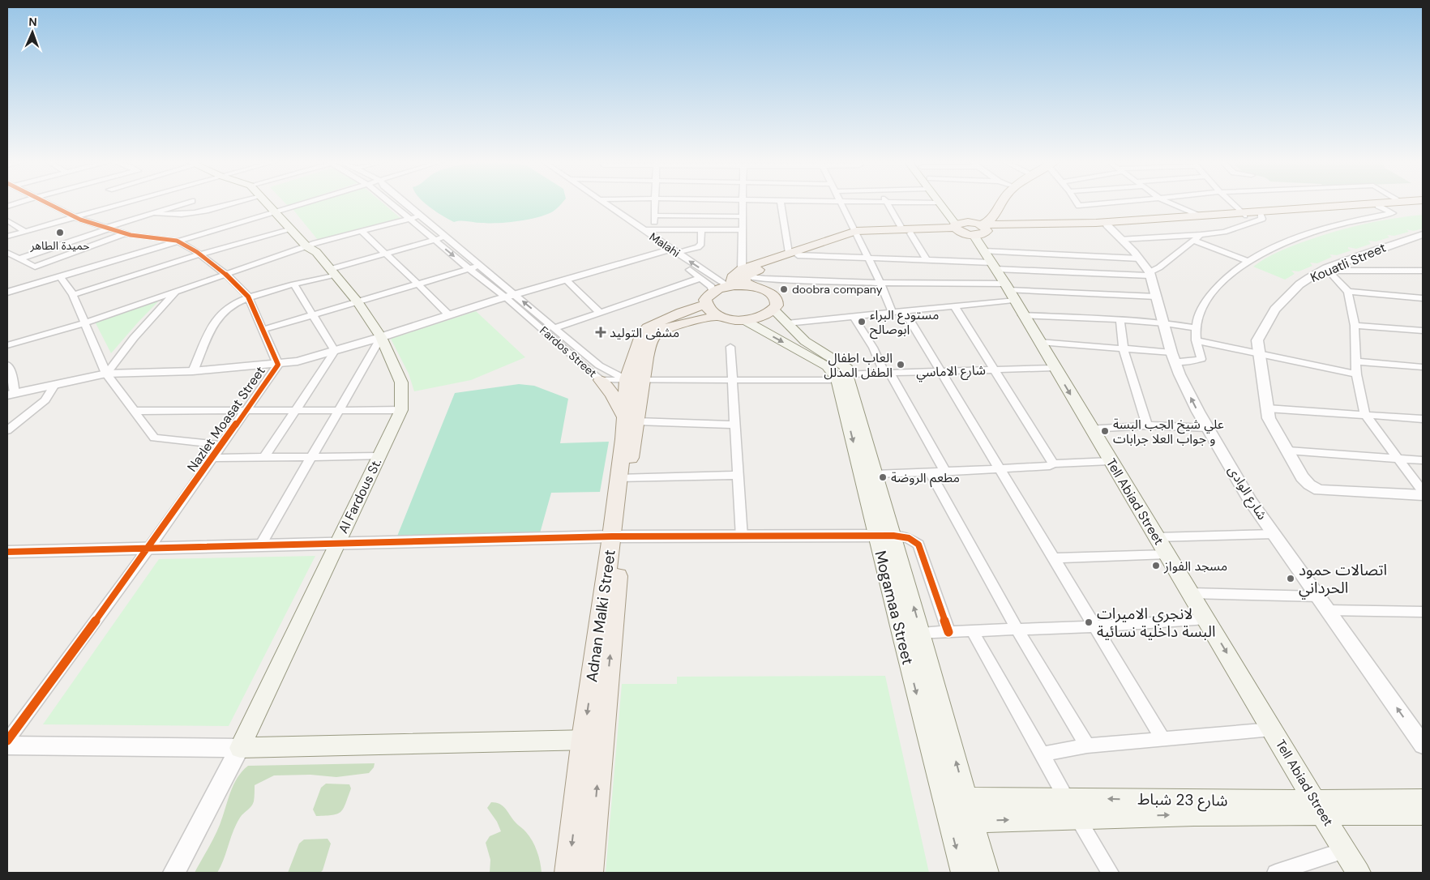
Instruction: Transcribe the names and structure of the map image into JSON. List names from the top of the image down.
{
  "streets": {
    "main road": [
      "Al Fardous St.",
      "Tell Abiad Street",
      "Mogamaa Street",
      "Adnan Malki Street",
      "شارع 23 شباط"
    ],
    "street": [
      "Malahi",
      "Kouatli Street",
      "Fardos Street",
      "شارع الاماسي",
      "Nazlet Moasat Street",
      "شارع الوادى"
    ]
  },
  "crossings": [
    ["Malahi", "Adnan Malki Street"],
    ["Fardos Street", "شارع الاماسي"],
    ["Fardos Street", "Adnan Malki Street"],
    ["شارع الاماسي", "Tell Abiad Street"],
    ["شارع الاماسي", "Mogamaa Street"],
    ["شارع الاماسي", "Adnan Malki Street"],
    ["Tell Abiad Street", "شارع 23 شباط"],
    ["Mogamaa Street", "شارع 23 شباط"]
  ],
  "one_way": ["شارع الوادى"],
  "places": {
    "other": [
      "حميدة الطاهر",
      "doobra company",
      "مستودع البراء ابوصالح",
      "العاب اطفال الطفل المدلل",
      "علي شيخ الجب البسة و جواب العلا جرابات",
      "مطعم الروضة",
      "مسجد الفواز",
      "اتصالات حمود الحرداني",
      "لانجري الاميرات البسة داخلية نسائية"
    ],
    "health": ["مشفى التوليد"]
  },
  "north": "top"
}
